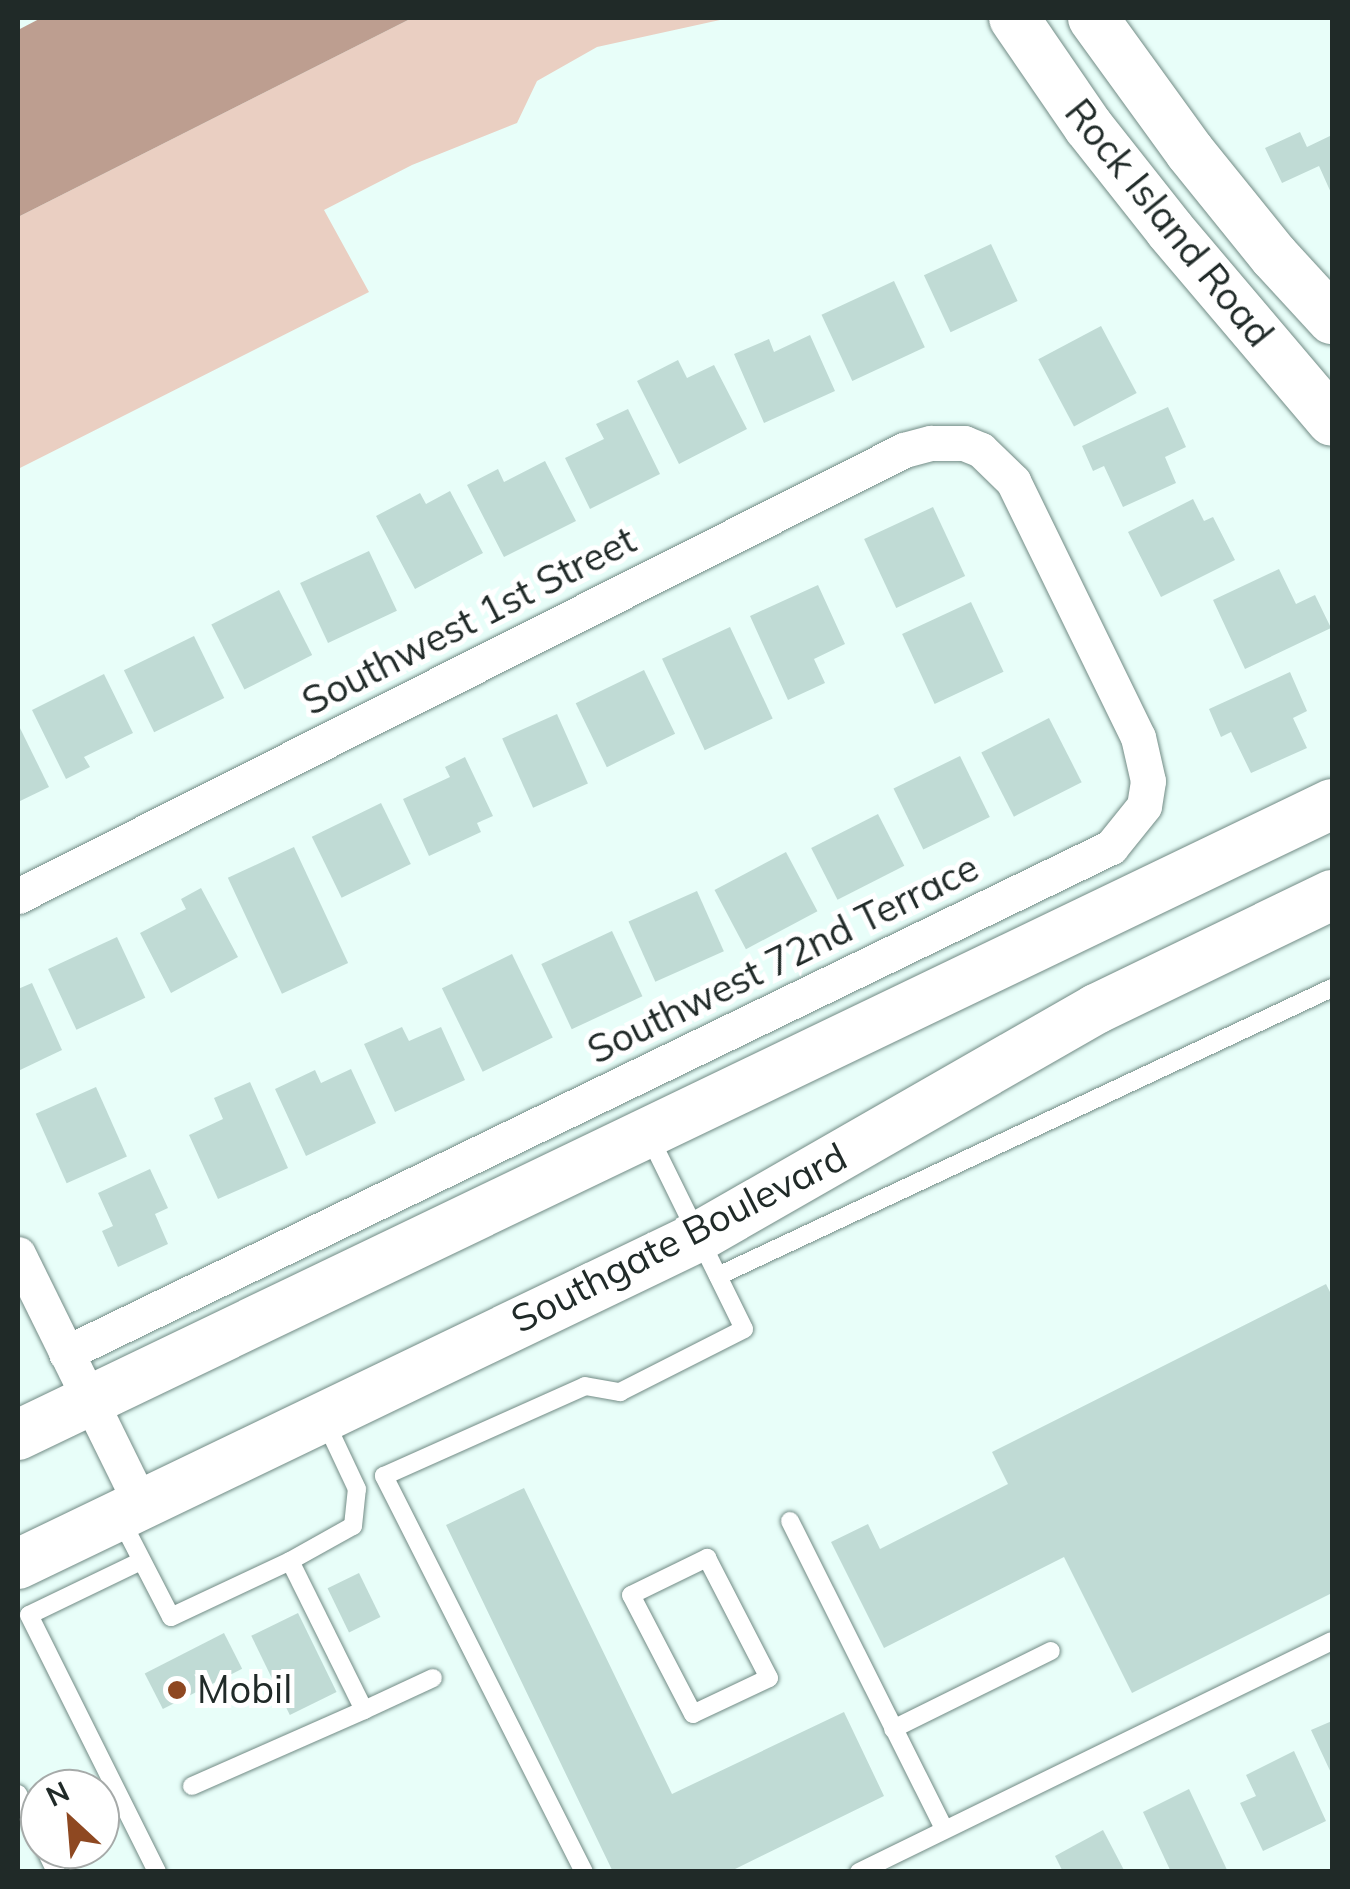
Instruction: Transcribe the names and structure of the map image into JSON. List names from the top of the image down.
{
  "streets": {
    "main road": ["Rock Island Road", "Southgate Boulevard"],
    "street": ["Southwest 1st Street", "Southwest 72nd Terrace"]
  },
  "crossings": [
    ["Southwest 1st Street", "Southwest 72nd Terrace"]
  ],
  "places": ["Mobil"],
  "north": "top left"
}
